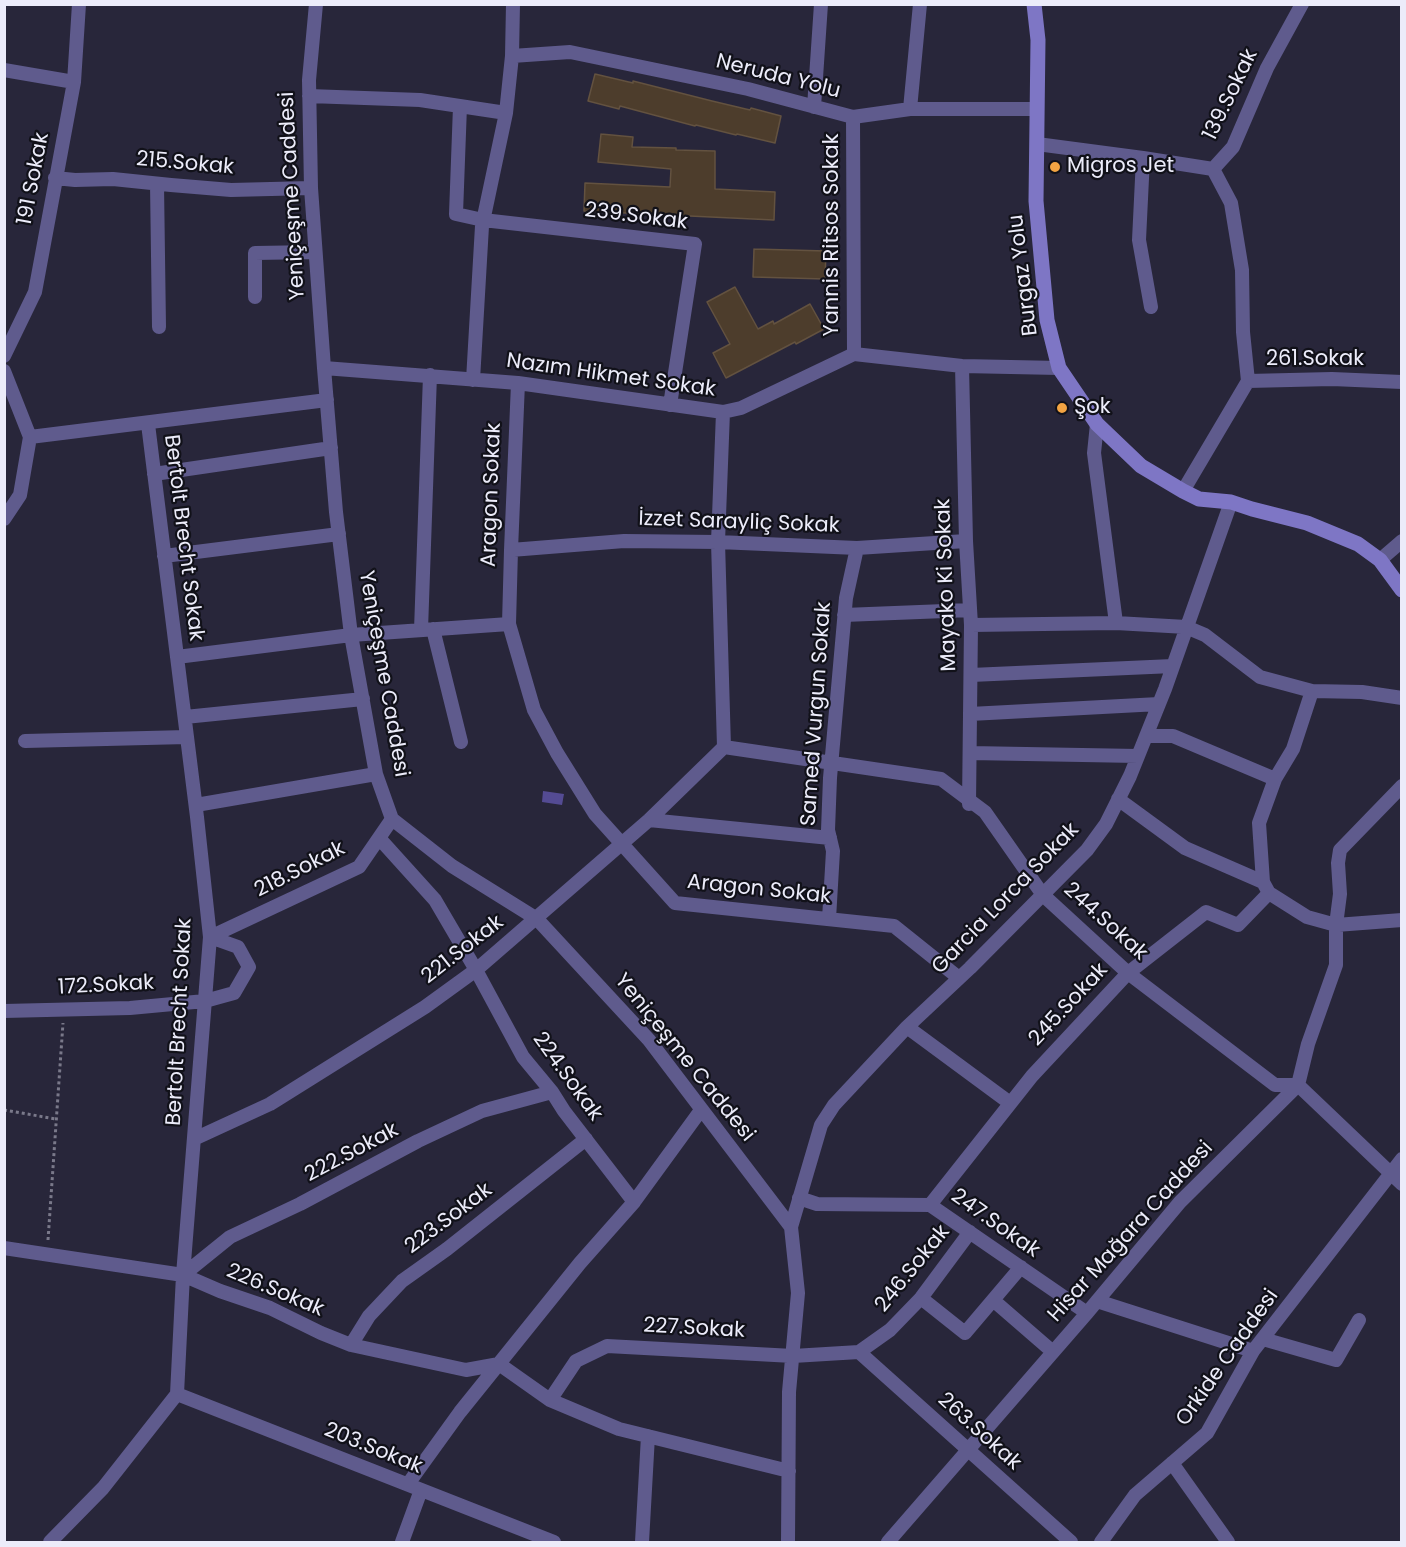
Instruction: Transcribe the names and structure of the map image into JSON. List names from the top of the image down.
{
  "streets": {
    "street": [
      "Neruda Yolu",
      "139.Sokak",
      "215.Sokak",
      "191 Sokak",
      "Yeniçeşme Caddesi",
      "239.Sokak",
      "Yannis Ritsos Sokak",
      "Burgaz Yolu",
      "261.Sokak",
      "Nazım Hikmet Sokak",
      "Aragon Sokak",
      "İzzet Sarayliç Sokak",
      "Bertolt Brecht Sokak",
      "Mayako Ki Sokak",
      "Samed Vurgun Sokak",
      "218.Sokak",
      "Garcia Lorca Sokak",
      "244.Sokak",
      "221.Sokak",
      "172.Sokak",
      "245.Sokak",
      "224.Sokak",
      "222.Sokak",
      "223.Sokak",
      "247.Sokak",
      "Hisar Mağara Caddesi",
      "246.Sokak",
      "226.Sokak",
      "227.Sokak",
      "Orkide Caddesi",
      "263.Sokak",
      "203.Sokak"
    ]
  },
  "crossings": [
    ["Neruda Yolu", "Yannis Ritsos Sokak"],
    ["Neruda Yolu", "Burgaz Yolu"],
    ["139.Sokak", "261.Sokak"],
    ["215.Sokak", "191 Sokak"],
    ["215.Sokak", "Yeniçeşme Caddesi"],
    ["Yeniçeşme Caddesi", "Nazım Hikmet Sokak"],
    ["Yeniçeşme Caddesi", "218.Sokak"],
    ["Yeniçeşme Caddesi", "Garcia Lorca Sokak"],
    ["Yeniçeşme Caddesi", "221.Sokak"],
    ["239.Sokak", "Nazım Hikmet Sokak"],
    ["Yannis Ritsos Sokak", "Nazım Hikmet Sokak"],
    ["Burgaz Yolu", "261.Sokak"],
    ["Burgaz Yolu", "Garcia Lorca Sokak"],
    ["Nazım Hikmet Sokak", "Aragon Sokak"],
    ["Aragon Sokak", "İzzet Sarayliç Sokak"],
    ["Aragon Sokak", "Samed Vurgun Sokak"],
    ["Aragon Sokak", "Garcia Lorca Sokak"],
    ["Aragon Sokak", "221.Sokak"],
    ["İzzet Sarayliç Sokak", "Mayako Ki Sokak"],
    ["İzzet Sarayliç Sokak", "Samed Vurgun Sokak"],
    ["Bertolt Brecht Sokak", "218.Sokak"],
    ["Bertolt Brecht Sokak", "221.Sokak"],
    ["Bertolt Brecht Sokak", "172.Sokak"],
    ["Bertolt Brecht Sokak", "222.Sokak"],
    ["Bertolt Brecht Sokak", "226.Sokak"],
    ["Bertolt Brecht Sokak", "203.Sokak"],
    ["Mayako Ki Sokak", "244.Sokak"],
    ["Samed Vurgun Sokak", "244.Sokak"],
    ["218.Sokak", "172.Sokak"],
    ["218.Sokak", "224.Sokak"],
    ["Garcia Lorca Sokak", "244.Sokak"],
    ["Garcia Lorca Sokak", "247.Sokak"],
    ["244.Sokak", "221.Sokak"],
    ["244.Sokak", "245.Sokak"],
    ["244.Sokak", "Hisar Mağara Caddesi"],
    ["221.Sokak", "224.Sokak"],
    ["245.Sokak", "247.Sokak"],
    ["224.Sokak", "222.Sokak"],
    ["224.Sokak", "223.Sokak"],
    ["222.Sokak", "226.Sokak"],
    ["223.Sokak", "226.Sokak"],
    ["247.Sokak", "Hisar Mağara Caddesi"],
    ["247.Sokak", "246.Sokak"],
    ["Hisar Mağara Caddesi", "263.Sokak"],
    ["246.Sokak", "227.Sokak"],
    ["246.Sokak", "263.Sokak"],
    ["227.Sokak", "263.Sokak"]
  ],
  "places": ["Migros Jet", "Şok"]
}
